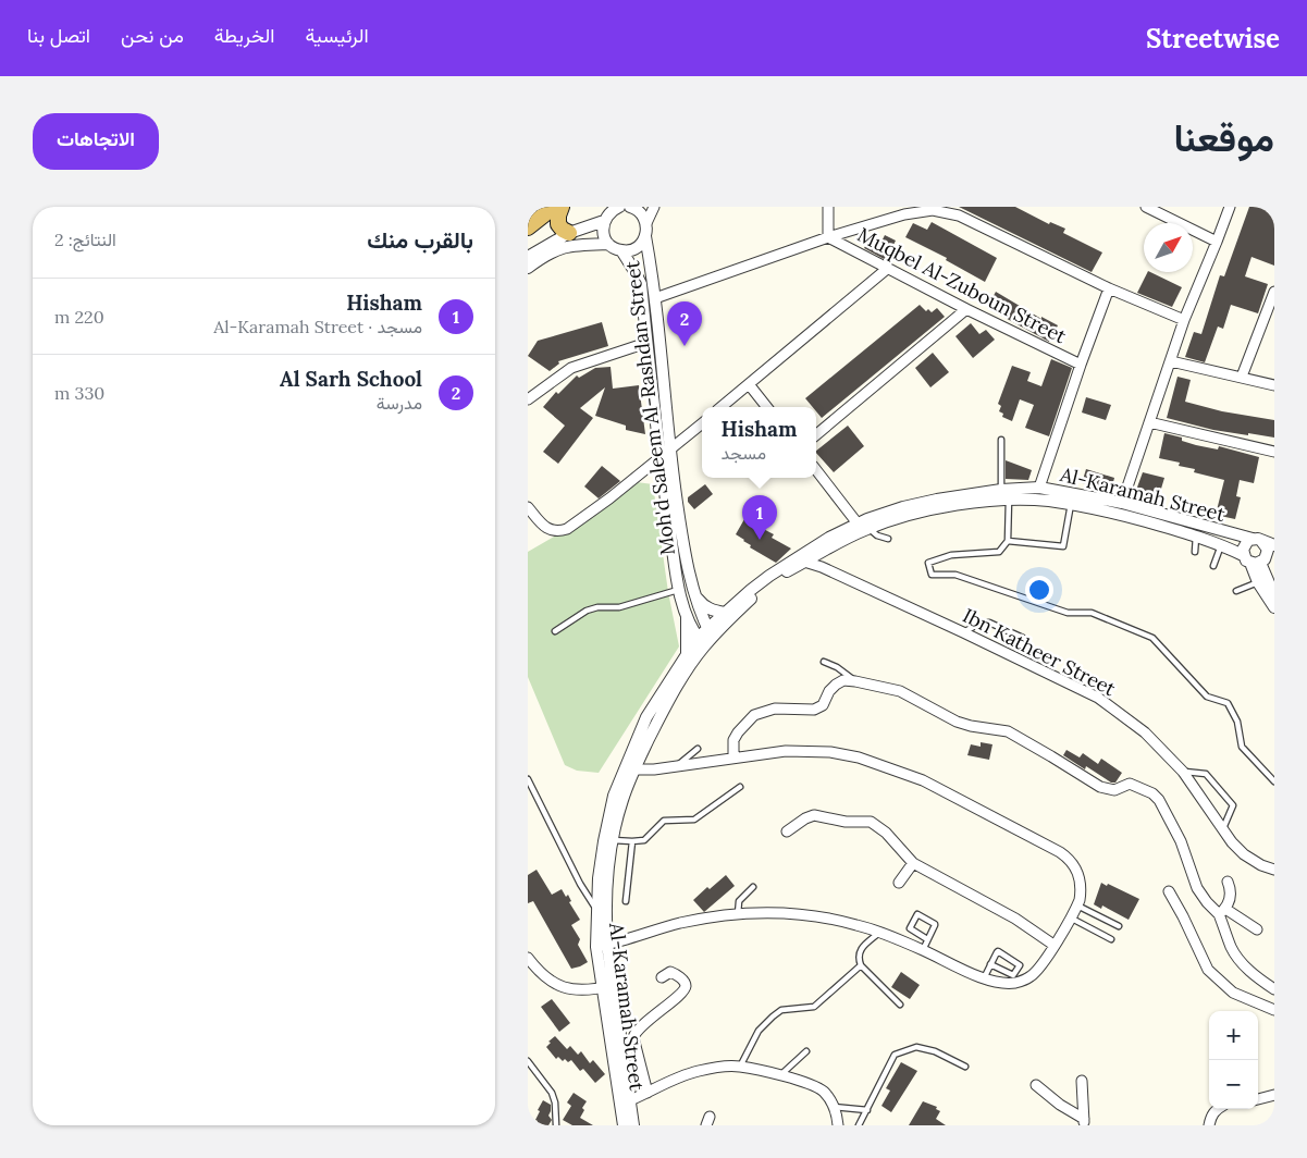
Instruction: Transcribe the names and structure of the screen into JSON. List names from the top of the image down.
{
  "streets": {
    "street": [
      "Muqbel Al-Zuboun Street",
      "Moh'd Saleem Al-Rashdan Street",
      "Al-Karamah Street",
      "Ibn Katheer Street"
    ]
  },
  "crossings": [
    ["Moh'd Saleem Al-Rashdan Street", "Al-Karamah Street"],
    ["Al-Karamah Street", "Ibn Katheer Street"]
  ],
  "north": "top right",
  "page": {
    "header": "Streetwise",
    "nav": [
      "الرئيسية",
      "الخريطة",
      "من نحن",
      "اتصل بنا"
    ],
    "title": "موقعنا",
    "buttons": "الاتجاهات",
    "heading": ["بالقرب منك", "النتائج: 2"],
    "list": [
      {
        "mark": "1",
        "name": "Hisham",
        "note": "مسجد · Al-Karamah Street",
        "value": "220 m"
      },
      {
        "mark": "2",
        "name": "Al Sarh School",
        "note": "مدرسة",
        "value": "330 m"
      }
    ],
    "pins": ["2", "1"],
    "popup": ["Hisham", "مسجد"],
    "map_buttons": ["+", "−"]
  }
}
